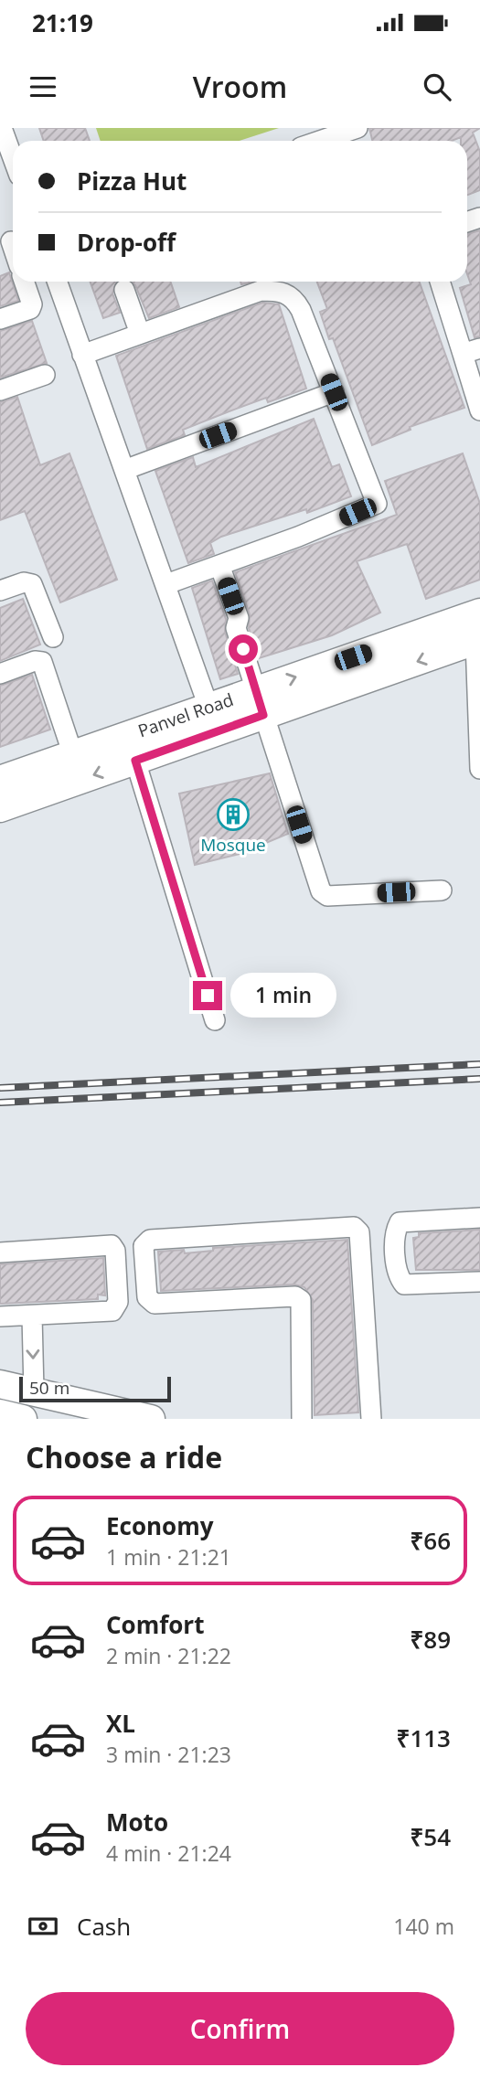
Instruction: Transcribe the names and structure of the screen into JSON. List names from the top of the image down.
{
  "streets": {
    "street": ["Panvel Road"]
  },
  "places": {
    "building": ["Mosque"]
  },
  "scale_bar": "50 m",
  "page": {
    "status": "21:19",
    "header": "Vroom",
    "banner": ["Pizza Hut", "Drop-off"],
    "bubble": "1 min",
    "scale": "50 m",
    "heading": "Choose a ride",
    "list": [
      {
        "name": "Economy",
        "note": "1 min · 21:21",
        "value": "₹66"
      },
      {
        "name": "Comfort",
        "note": "2 min · 21:22",
        "value": "₹89"
      },
      {
        "name": "XL",
        "note": "3 min · 21:23",
        "value": "₹113"
      },
      {
        "name": "Moto",
        "note": "4 min · 21:24",
        "value": "₹54"
      }
    ],
    "pay": ["Cash", "140 m"],
    "buttons": "Confirm"
  }
}
